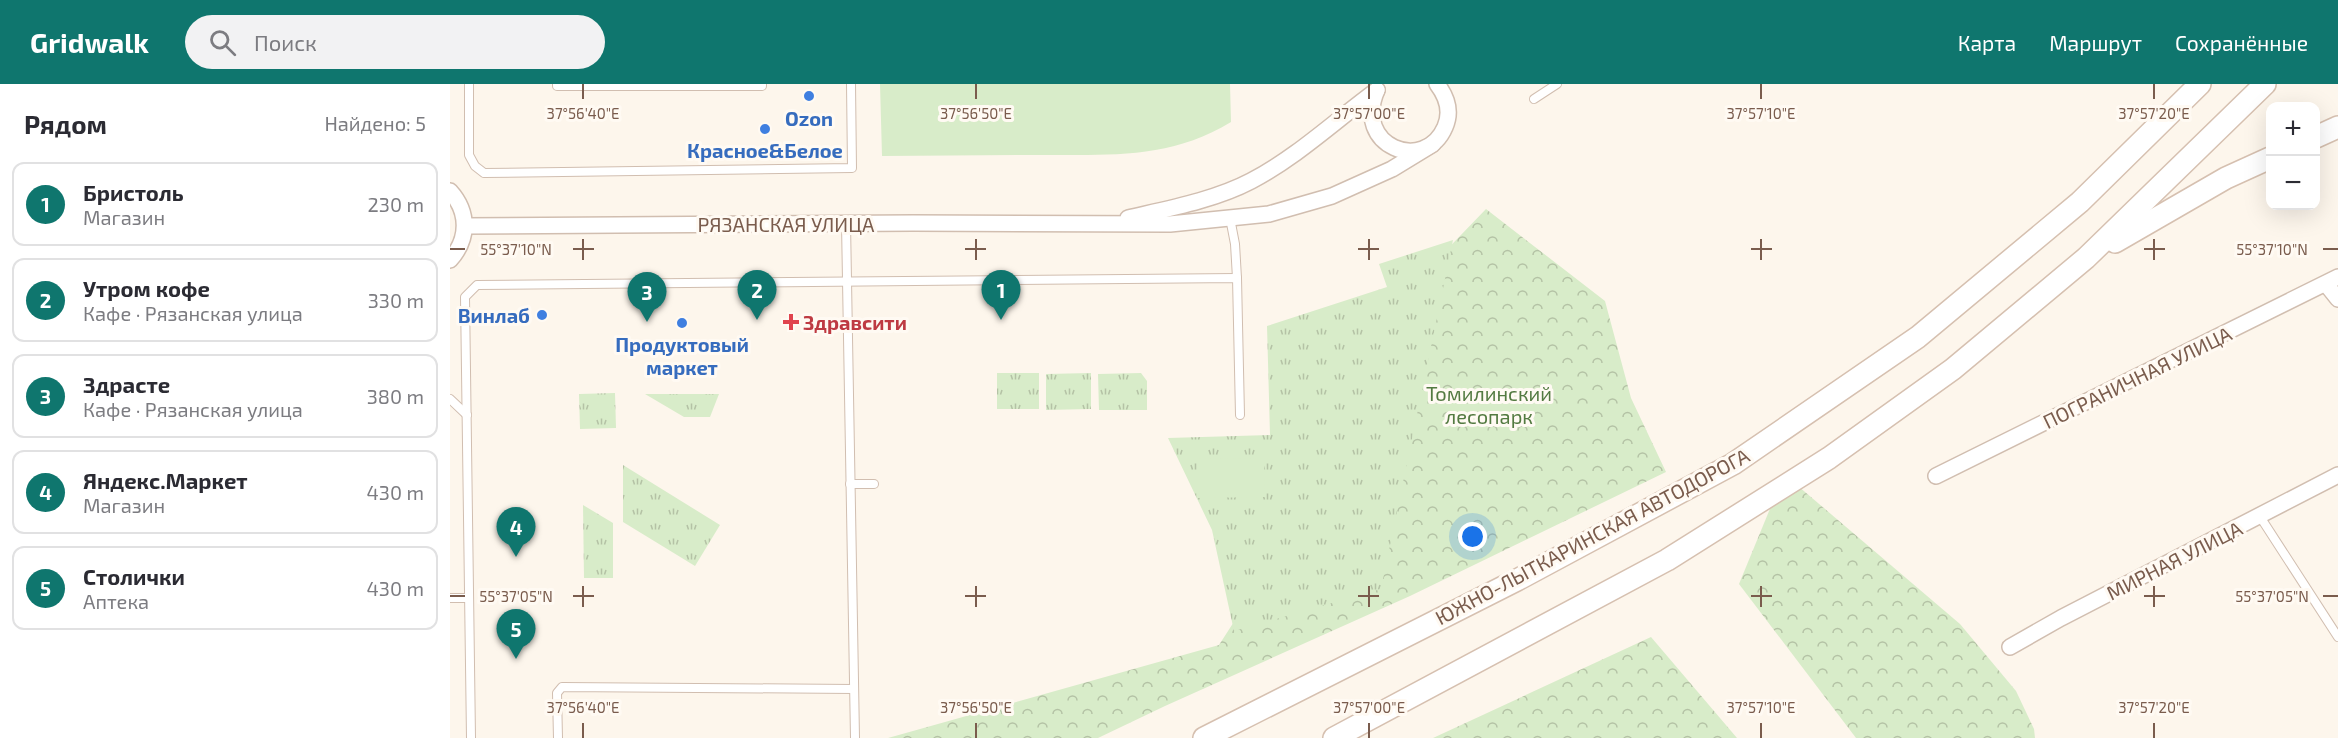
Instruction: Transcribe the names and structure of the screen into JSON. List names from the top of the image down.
{
  "streets": {
    "main road": ["ЮЖНО-ЛЫТКАРИНСКАЯ АВТОДОРОГА"],
    "street": ["РЯЗАНСКАЯ УЛИЦА", "ПОГРАНИЧНАЯ УЛИЦА", "МИРНАЯ УЛИЦА"]
  },
  "parks": ["Томилинский лесопарк"],
  "places": {
    "other": [
      "Ozon",
      "Красное&Белое",
      "Винлаб",
      "Продуктовый маркет"
    ],
    "health": ["Здравсити"]
  },
  "page": {
    "header": "Gridwalk",
    "search": "Поиск",
    "nav": ["Карта", "Маршрут", "Сохранённые"],
    "heading": ["Рядом", "Найдено: 5"],
    "map_buttons": ["+", "−"],
    "list": [
      {
        "mark": "1",
        "name": "Бристоль",
        "note": "Магазин",
        "value": "230 m"
      },
      {
        "mark": "2",
        "name": "Утром кофе",
        "note": "Кафе · Рязанская улица",
        "value": "330 m"
      },
      {
        "mark": "3",
        "name": "Здрасте",
        "note": "Кафе · Рязанская улица",
        "value": "380 m"
      },
      {
        "mark": "4",
        "name": "Яндекс.Маркет",
        "note": "Магазин",
        "value": "430 m"
      },
      {
        "mark": "5",
        "name": "Столички",
        "note": "Аптека",
        "value": "430 m"
      }
    ],
    "pins": [
      "1",
      "2",
      "3",
      "4",
      "5"
    ]
  },
  "coordinates": [
    "37°56'40\"E",
    "37°56'50\"E",
    "37°57'00\"E",
    "37°57'10\"E",
    "37°57'20\"E",
    "55°37'10\"N",
    "55°37'05\"N"
  ]
}
